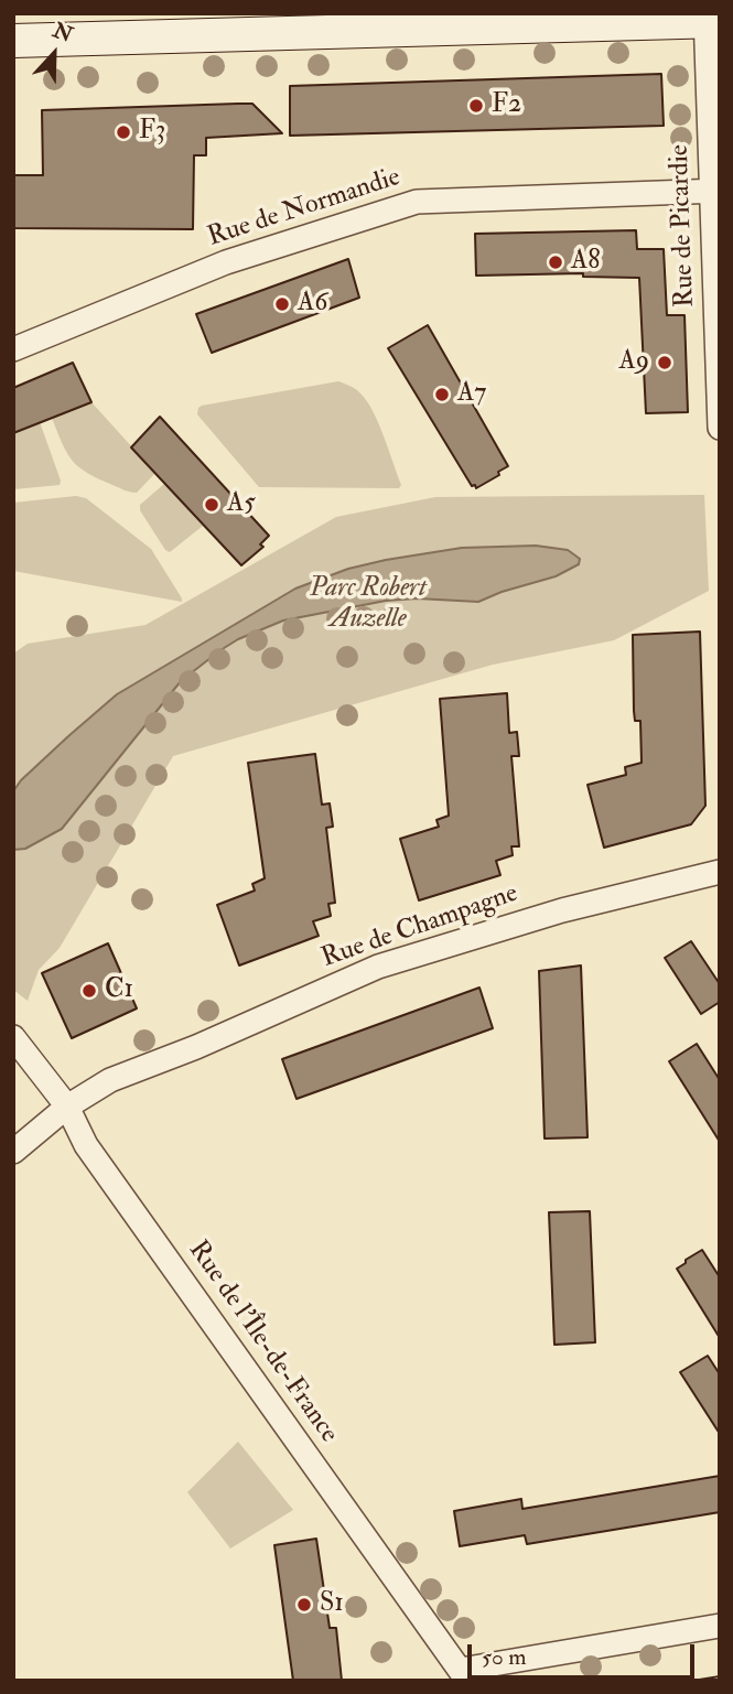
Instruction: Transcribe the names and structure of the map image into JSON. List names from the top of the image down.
{
  "streets": {
    "street": [
      "Rue de Normandie",
      "Rue de Picardie",
      "Rue de Champagne",
      "Rue de l'Île-de-France"
    ]
  },
  "crossings": [
    ["Rue de Normandie", "Rue de Picardie"],
    ["Rue de Champagne", "Rue de l'Île-de-France"]
  ],
  "parks": ["Parc Robert Auzelle"],
  "places": [
    "F2",
    "F3",
    "A8",
    "A6",
    "A9",
    "A7",
    "A5",
    "C1",
    "S1"
  ],
  "scale_bar": "50 m",
  "north": "top"
}
